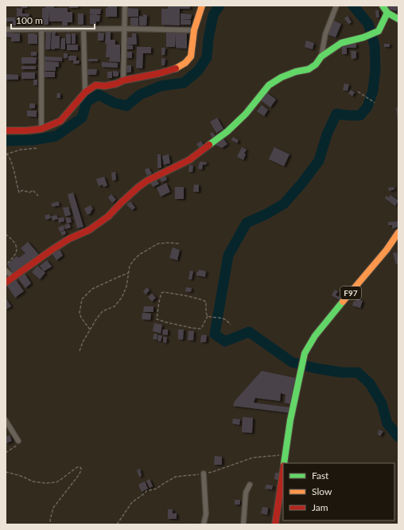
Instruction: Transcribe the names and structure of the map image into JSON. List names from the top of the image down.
{
  "streets": {
    "street": ["F97"]
  },
  "legend": ["Fast", "Slow", "Jam"],
  "scale_bar": "100 m"
}
